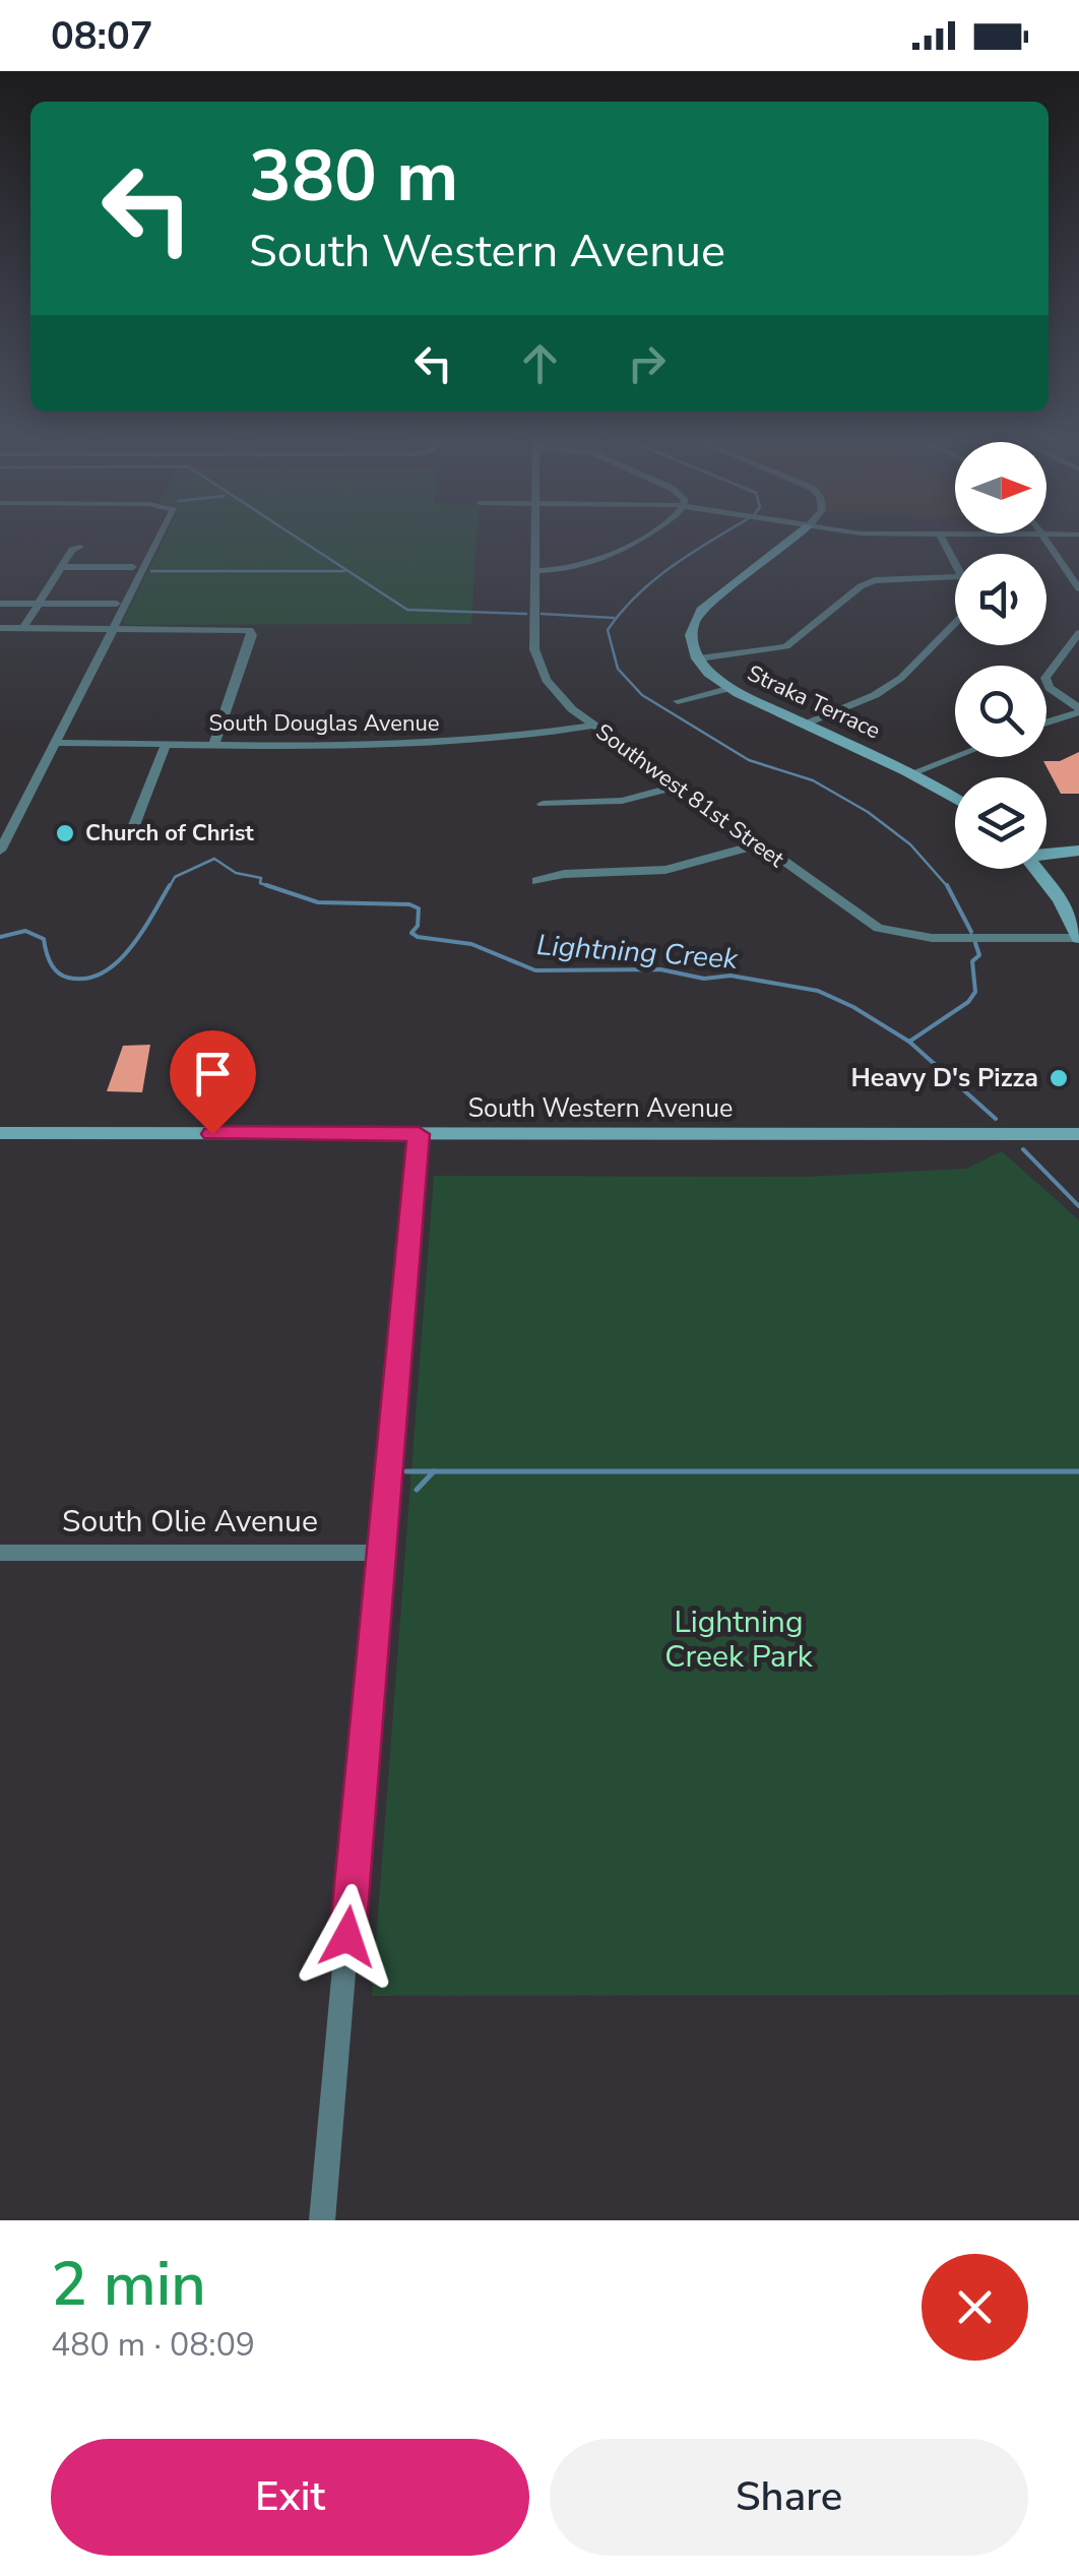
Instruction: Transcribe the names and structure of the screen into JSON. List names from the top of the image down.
{
  "streets": {
    "street": [
      "Straka Terrace",
      "South Douglas Avenue",
      "Southwest 81st Street",
      "South Western Avenue",
      "South Olie Avenue"
    ]
  },
  "crossings": [
    ["South Douglas Avenue", "Southwest 81st Street"]
  ],
  "water": ["Lightning Creek"],
  "parks": ["Lightning Creek Park"],
  "places": ["Church of Christ", "Heavy D's Pizza"],
  "north": "right",
  "page": {
    "status": "08:07",
    "turn": ["380 m", "South Western Avenue"],
    "heading": ["2 min", "480 m · 08:09"],
    "buttons": ["Exit", "Share"]
  }
}
